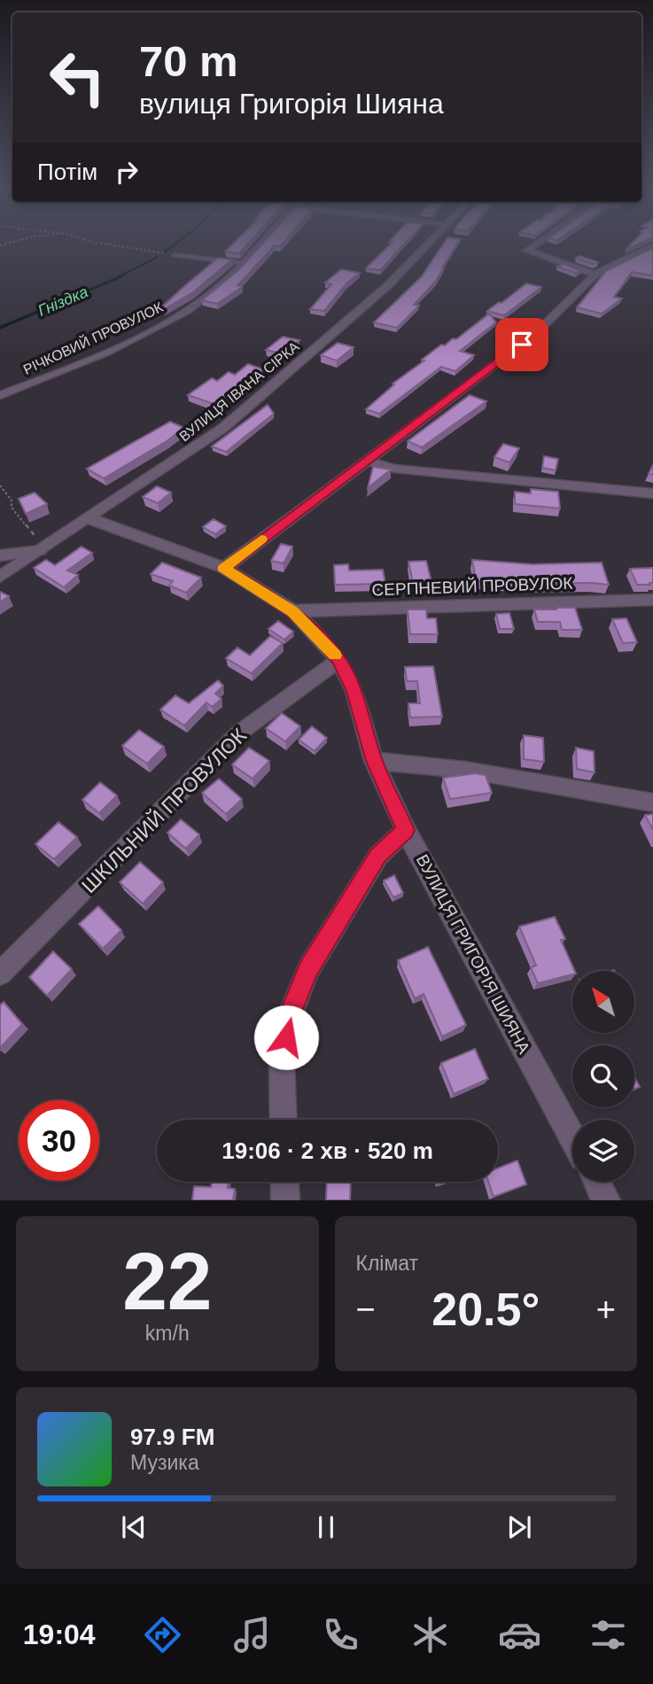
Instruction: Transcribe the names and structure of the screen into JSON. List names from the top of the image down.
{
  "streets": {
    "street": [
      "РІЧКОВИЙ ПРОВУЛОК",
      "ВУЛИЦЯ ІВАНА СІРКА",
      "СЕРПНЕВИЙ ПРОВУЛОК",
      "ШКІЛЬНИЙ ПРОВУЛОК",
      "ВУЛИЦЯ ГРИГОРІЯ ШИЯНА"
    ]
  },
  "crossings": [
    ["ВУЛИЦЯ ІВАНА СІРКА", "ВУЛИЦЯ ГРИГОРІЯ ШИЯНА"],
    ["СЕРПНЕВИЙ ПРОВУЛОК", "ВУЛИЦЯ ГРИГОРІЯ ШИЯНА"],
    ["ШКІЛЬНИЙ ПРОВУЛОК", "ВУЛИЦЯ ГРИГОРІЯ ШИЯНА"]
  ],
  "water": ["Гніздка"],
  "north": "top left",
  "page": {
    "turn": ["70 m", "вулиця Григорія Шияна"],
    "then": "Потім",
    "limit": "30",
    "trip": "19:06 · 2 хв · 520 m",
    "tile": [
      ["22", "km/h"],
      "Клімат"
    ],
    "heat": ["−", "20.5°", "+"],
    "song": ["97.9 FM", "Музика"],
    "tabs": "19:04"
  }
}
